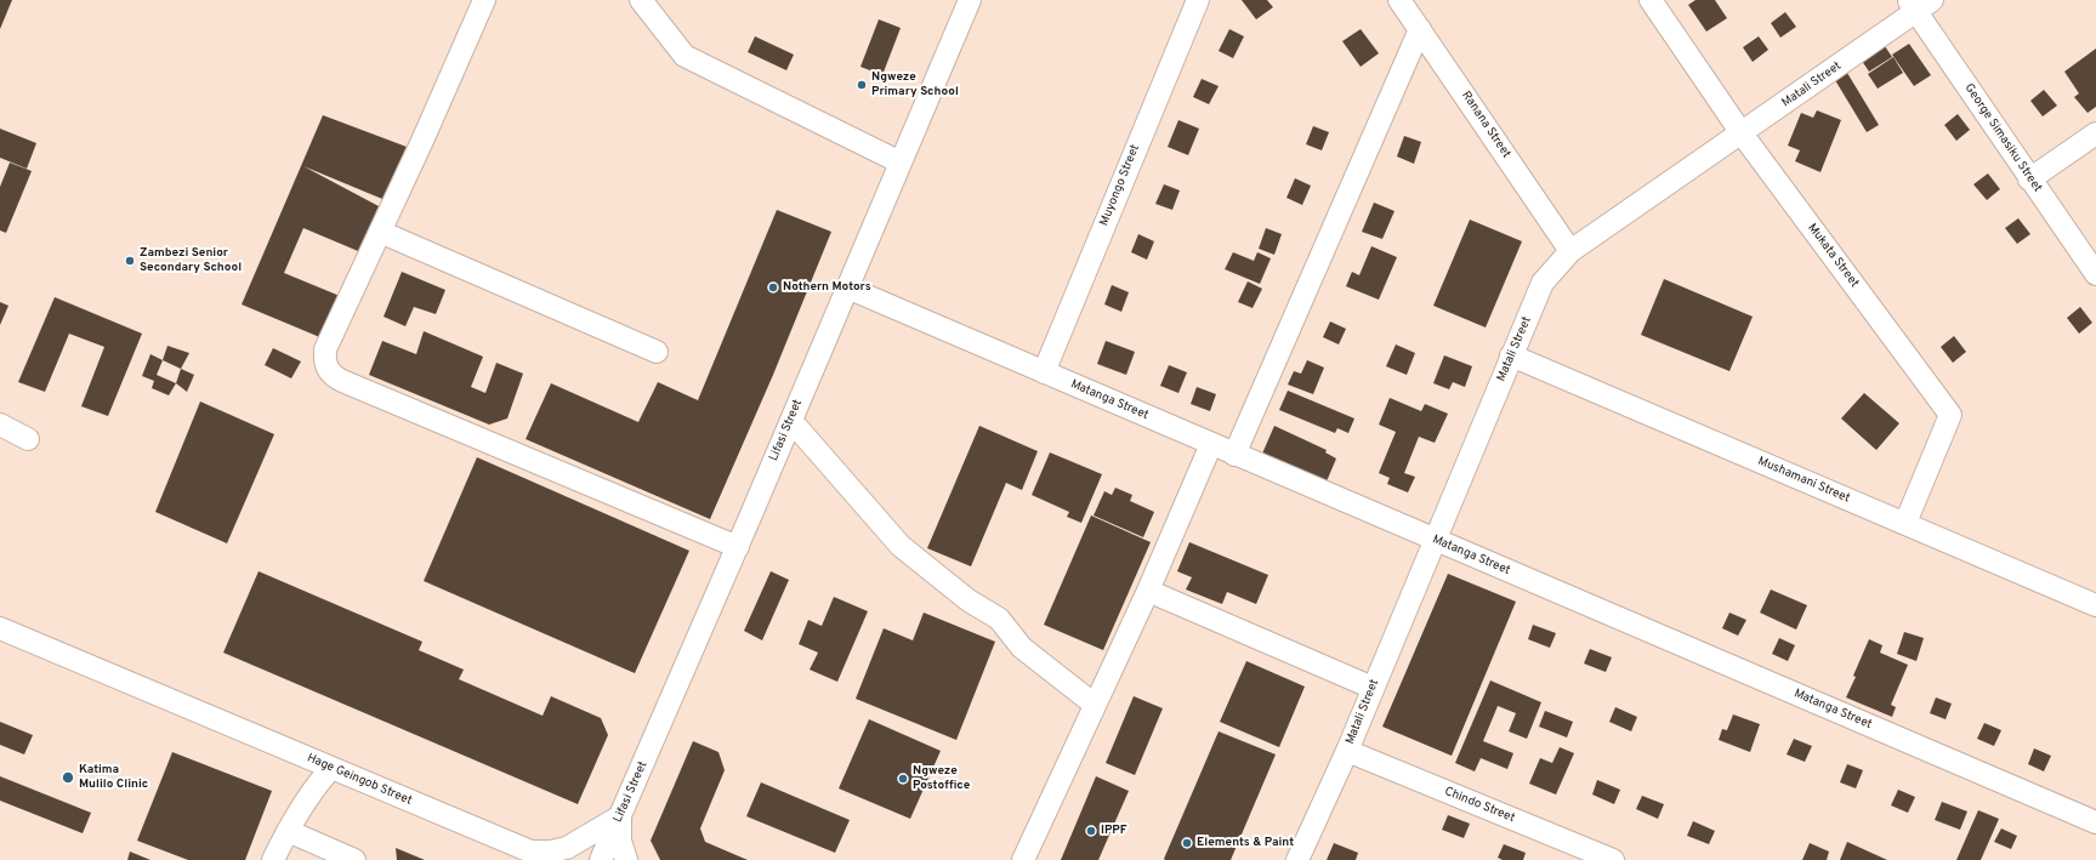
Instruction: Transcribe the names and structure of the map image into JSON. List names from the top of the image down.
{
  "streets": {
    "street": [
      "Matali Street",
      "Ranana Street",
      "George Simasiku Street",
      "Muyongo Street",
      "Mukata Street",
      "Matanga Street",
      "Lifasi Street",
      "Mushamani Street",
      "Hage Geingob Street",
      "Chindo Street"
    ]
  },
  "crossings": [
    ["Matali Street", "Ranana Street"],
    ["Matali Street", "George Simasiku Street"],
    ["Matali Street", "Mukata Street"],
    ["Matali Street", "Matanga Street"],
    ["Matali Street", "Mushamani Street"],
    ["Matali Street", "Chindo Street"],
    ["Muyongo Street", "Matanga Street"],
    ["Mukata Street", "Mushamani Street"],
    ["Matanga Street", "Lifasi Street"]
  ],
  "places": [
    "Ngweze Primary School",
    "Zambezi Senior Secondary School",
    "Nothern Motors",
    "Katima Mulilo Clinic",
    "Ngweze Postoffice",
    "IPPF",
    "Elements & Paint"
  ]
}
